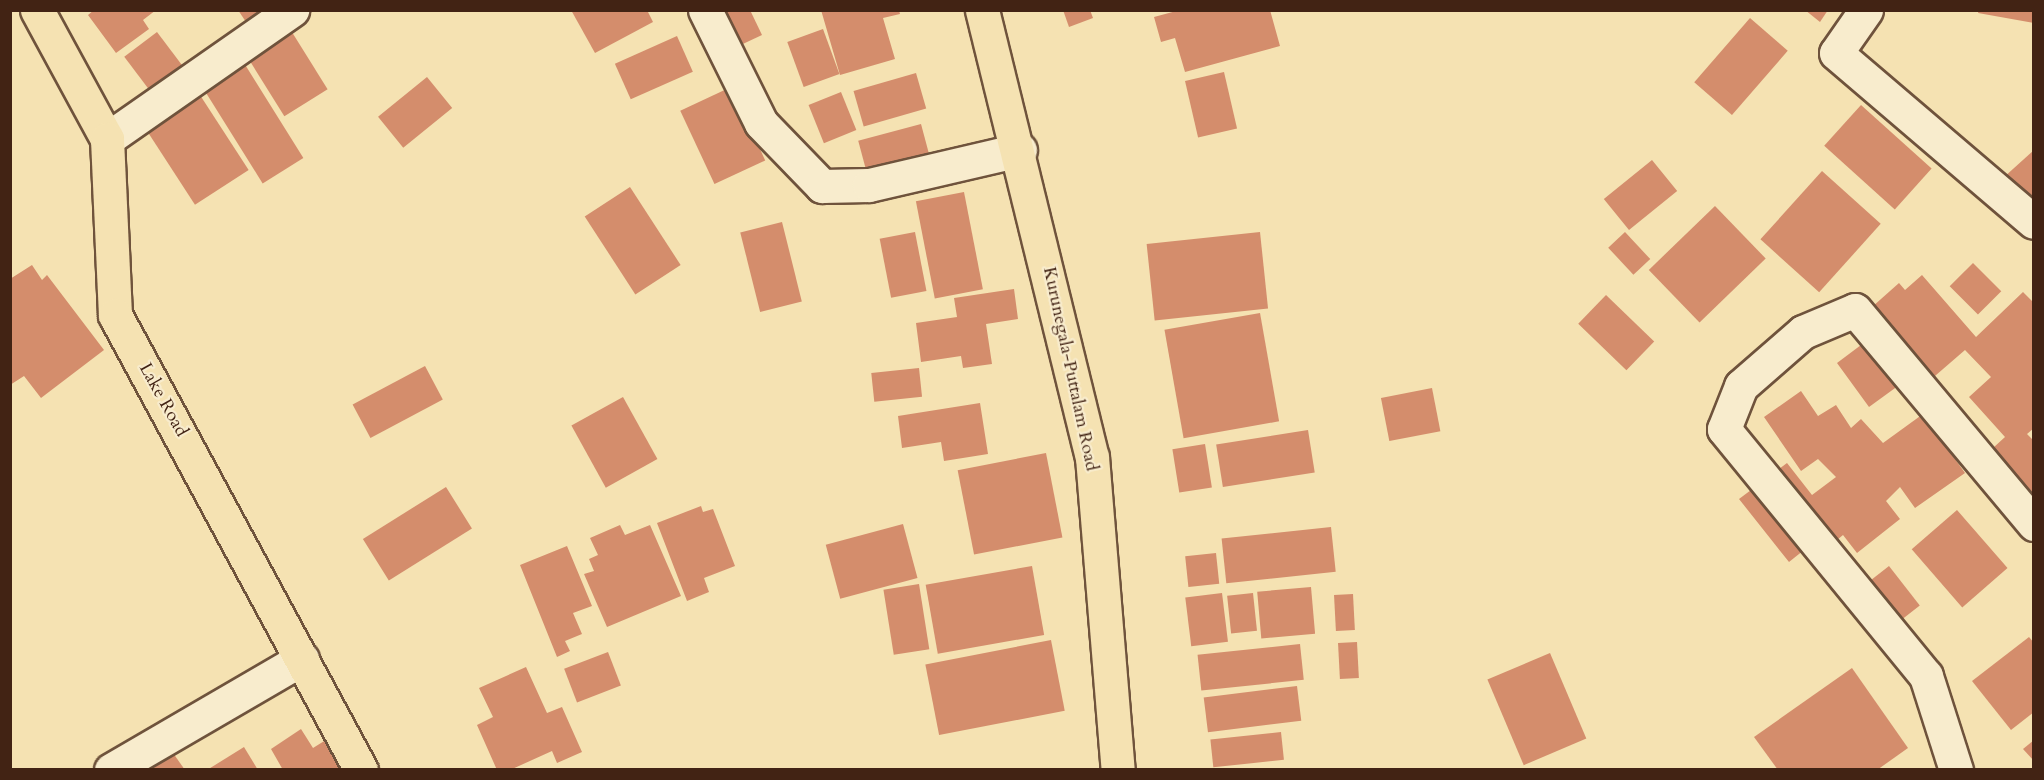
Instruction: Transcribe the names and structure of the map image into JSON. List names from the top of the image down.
{
  "streets": {
    "main road": ["Kurunegala-Puttalam Road", "Lake Road"]
  }
}
